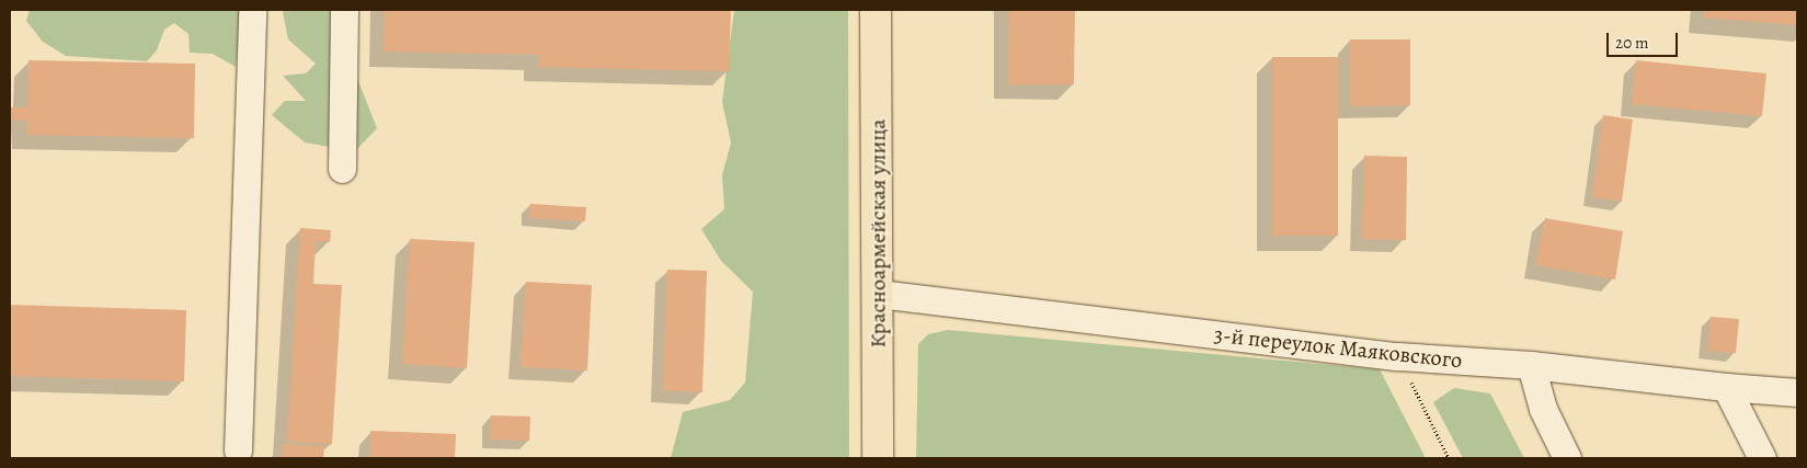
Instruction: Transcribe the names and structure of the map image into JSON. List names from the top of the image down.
{
  "streets": {
    "main road": ["Красноармейская улица"],
    "street": ["3-й переулок Маяковского"]
  },
  "crossings": [
    ["Красноармейская улица", "3-й переулок Маяковского"]
  ],
  "scale_bar": "20 m"
}
